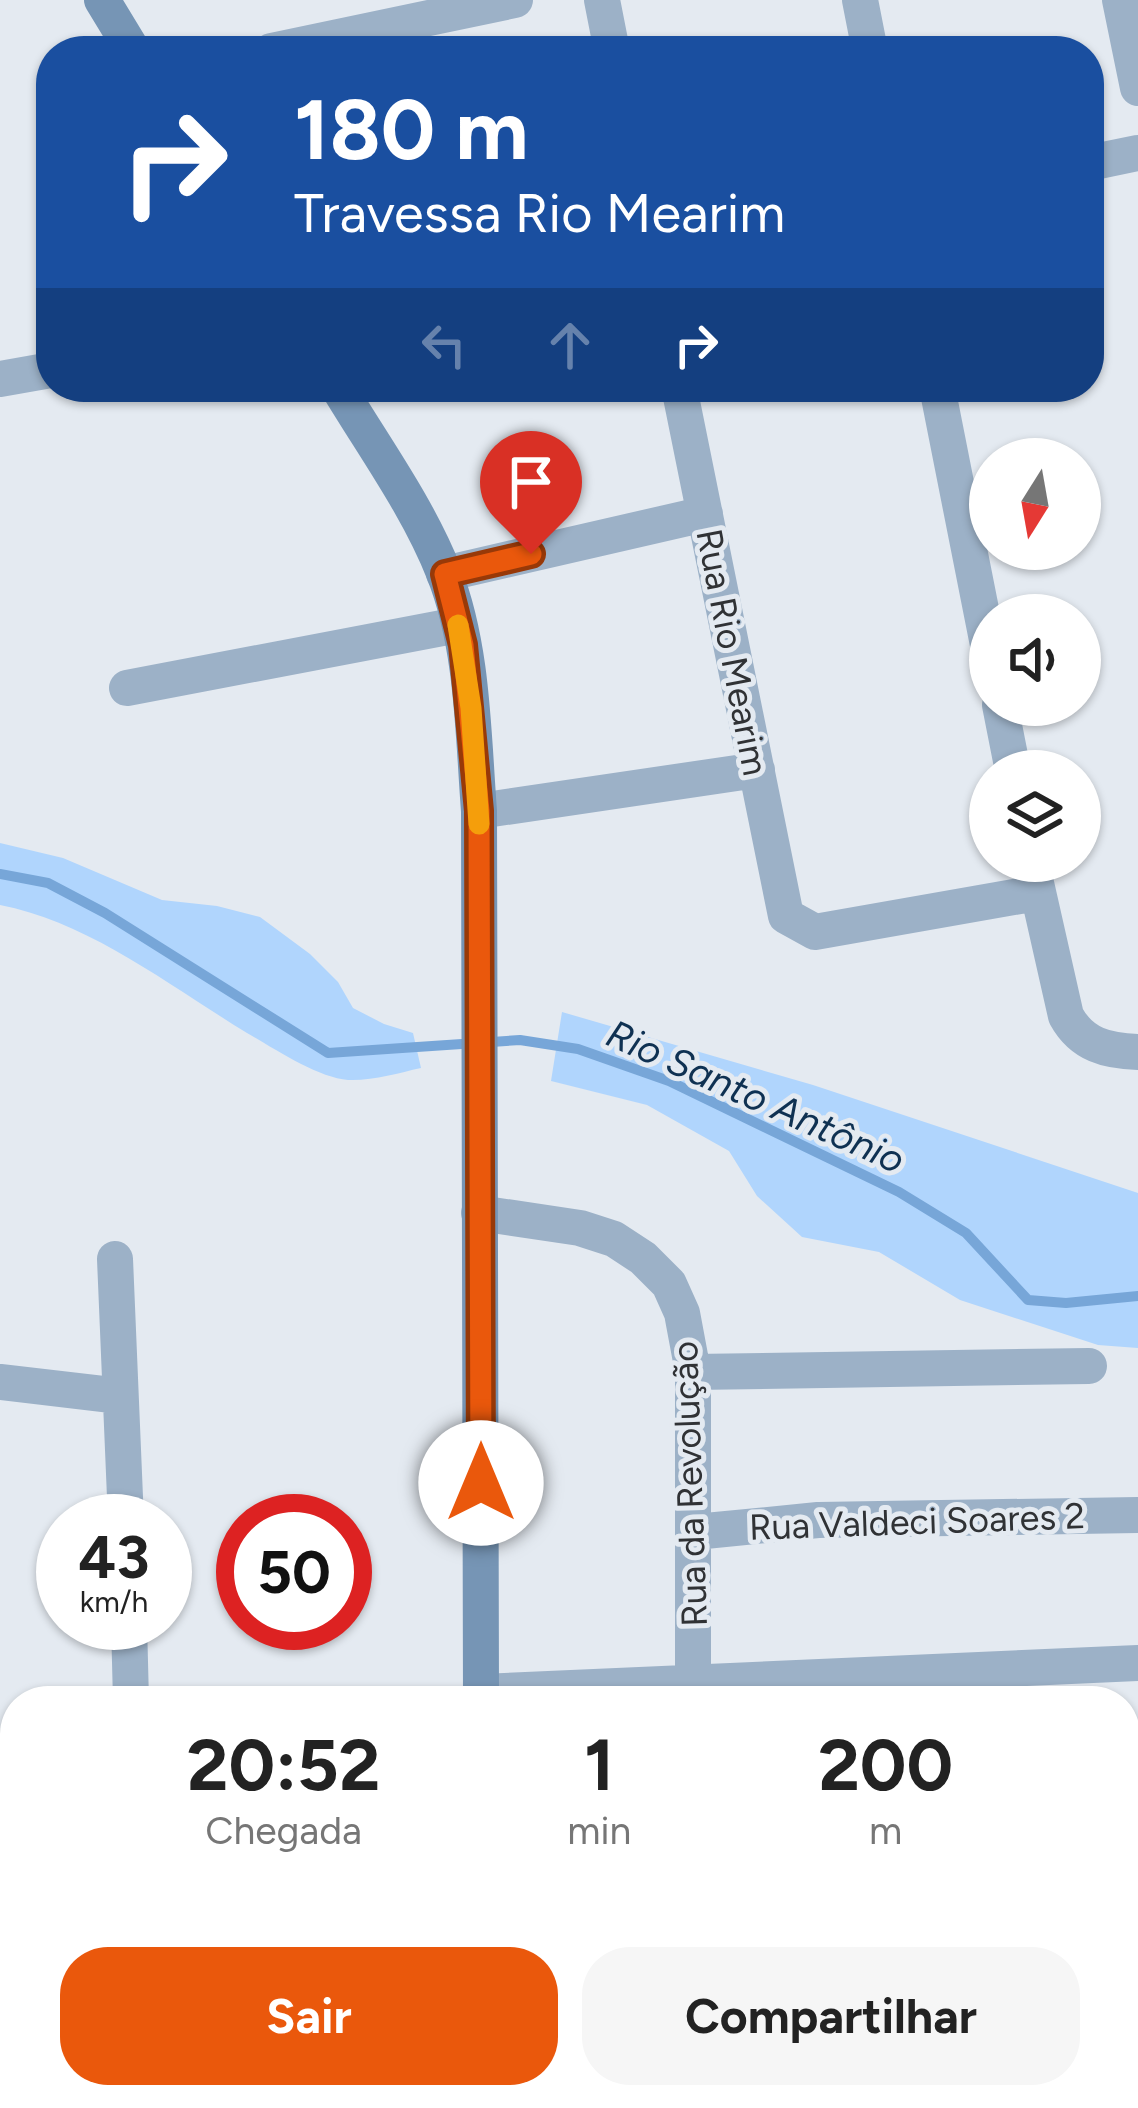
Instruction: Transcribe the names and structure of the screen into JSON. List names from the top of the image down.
{
  "streets": {
    "street": ["Rua Rio Mearim", "Rua da Revolução", "Rua Valdeci Soares 2"]
  },
  "crossings": [
    ["Rua da Revolução", "Rua Valdeci Soares 2"]
  ],
  "water": ["Rio Santo Antônio"],
  "north": "bottom",
  "page": {
    "turn": ["180 m", "Travessa Rio Mearim"],
    "speed": "43 km/h",
    "limit": "50",
    "eta": [
      "20:52",
      "Chegada",
      "1",
      "min",
      "200",
      "m"
    ],
    "buttons": ["Sair", "Compartilhar"]
  }
}
